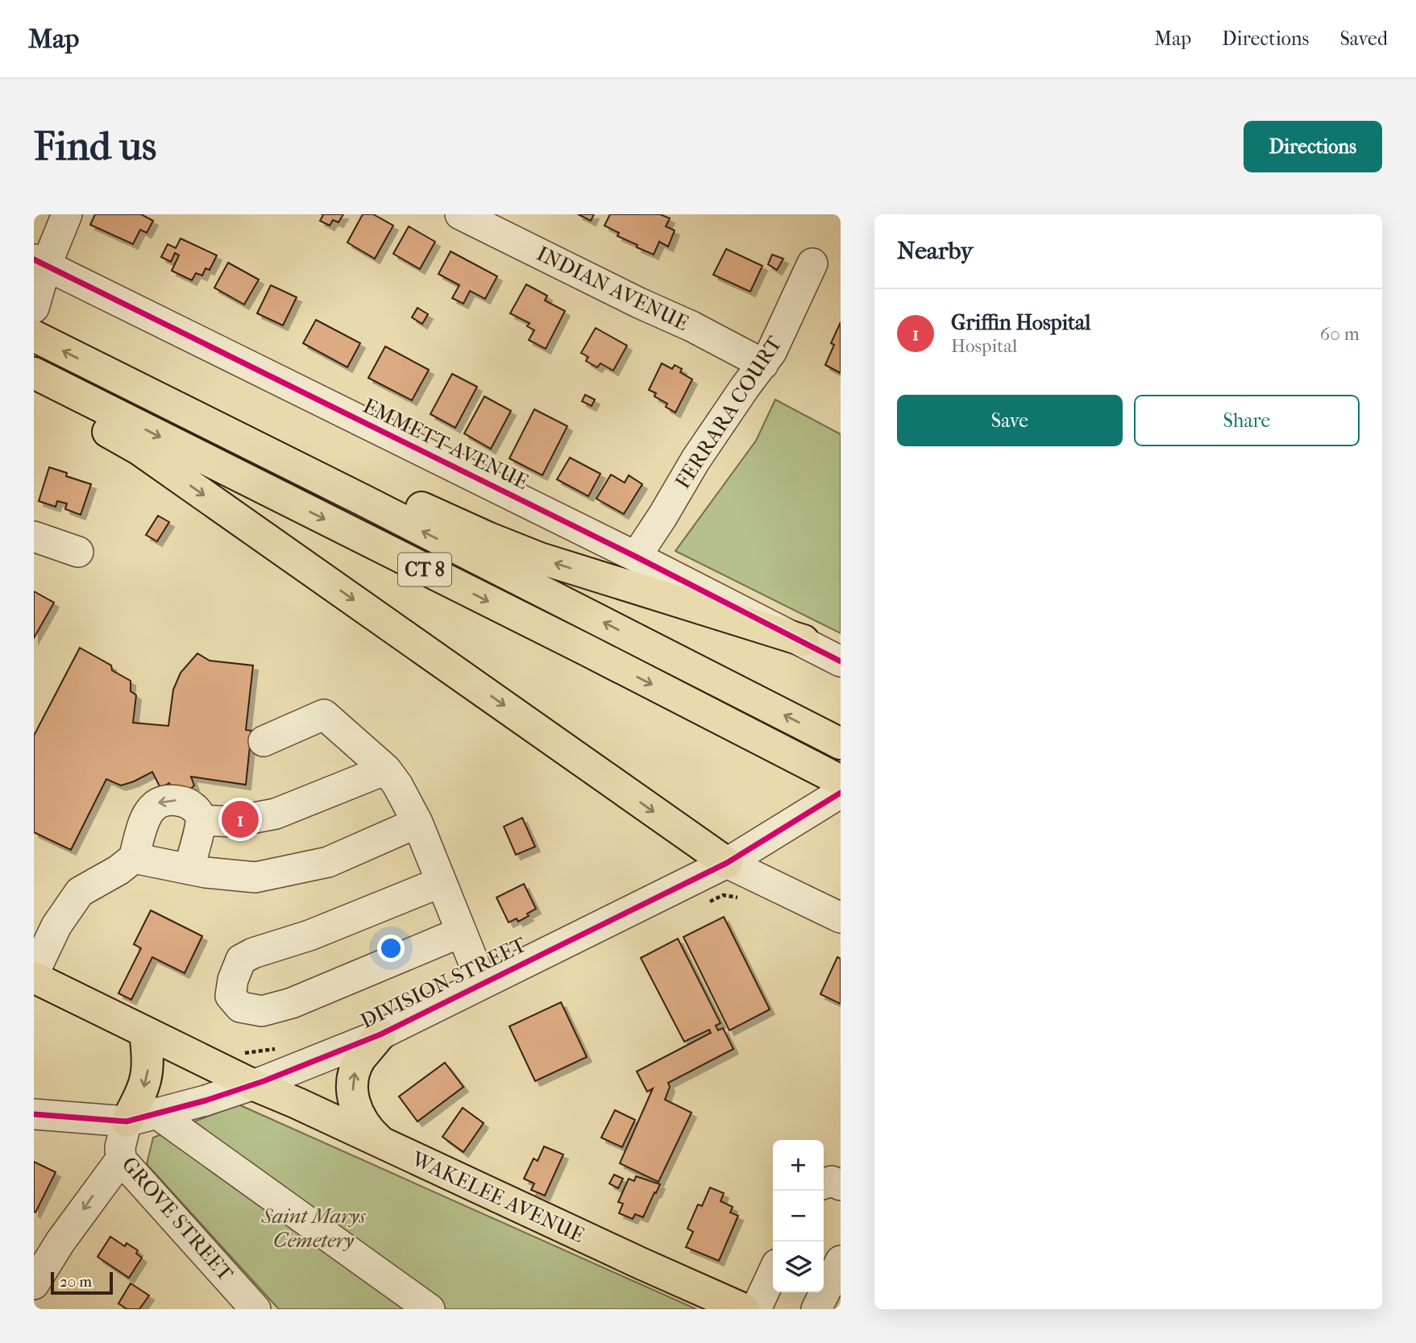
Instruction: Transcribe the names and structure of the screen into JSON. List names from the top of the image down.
{
  "streets": {
    "main road": ["CT 8", "WAKELEE AVENUE"],
    "street": [
      "INDIAN AVENUE",
      "FERRARA COURT",
      "EMMETT AVENUE",
      "DIVISION STREET",
      "GROVE STREET"
    ]
  },
  "crossings": [
    ["INDIAN AVENUE", "FERRARA COURT"],
    ["FERRARA COURT", "EMMETT AVENUE"],
    ["DIVISION STREET", "WAKELEE AVENUE"],
    ["DIVISION STREET", "GROVE STREET"]
  ],
  "parks": ["Saint Marys Cemetery"],
  "scale_bar": "20 m",
  "page": {
    "header": "Map",
    "nav": ["Map", "Directions", "Saved"],
    "buttons": [
      "Directions",
      ["Save", "Share"]
    ],
    "title": "Find us",
    "heading": "Nearby",
    "list": [
      {
        "mark": "1",
        "name": "Griffin Hospital",
        "note": "Hospital",
        "value": "60 m"
      }
    ],
    "pins": "1",
    "map_buttons": ["+", "−"],
    "scale": "20 m"
  }
}
